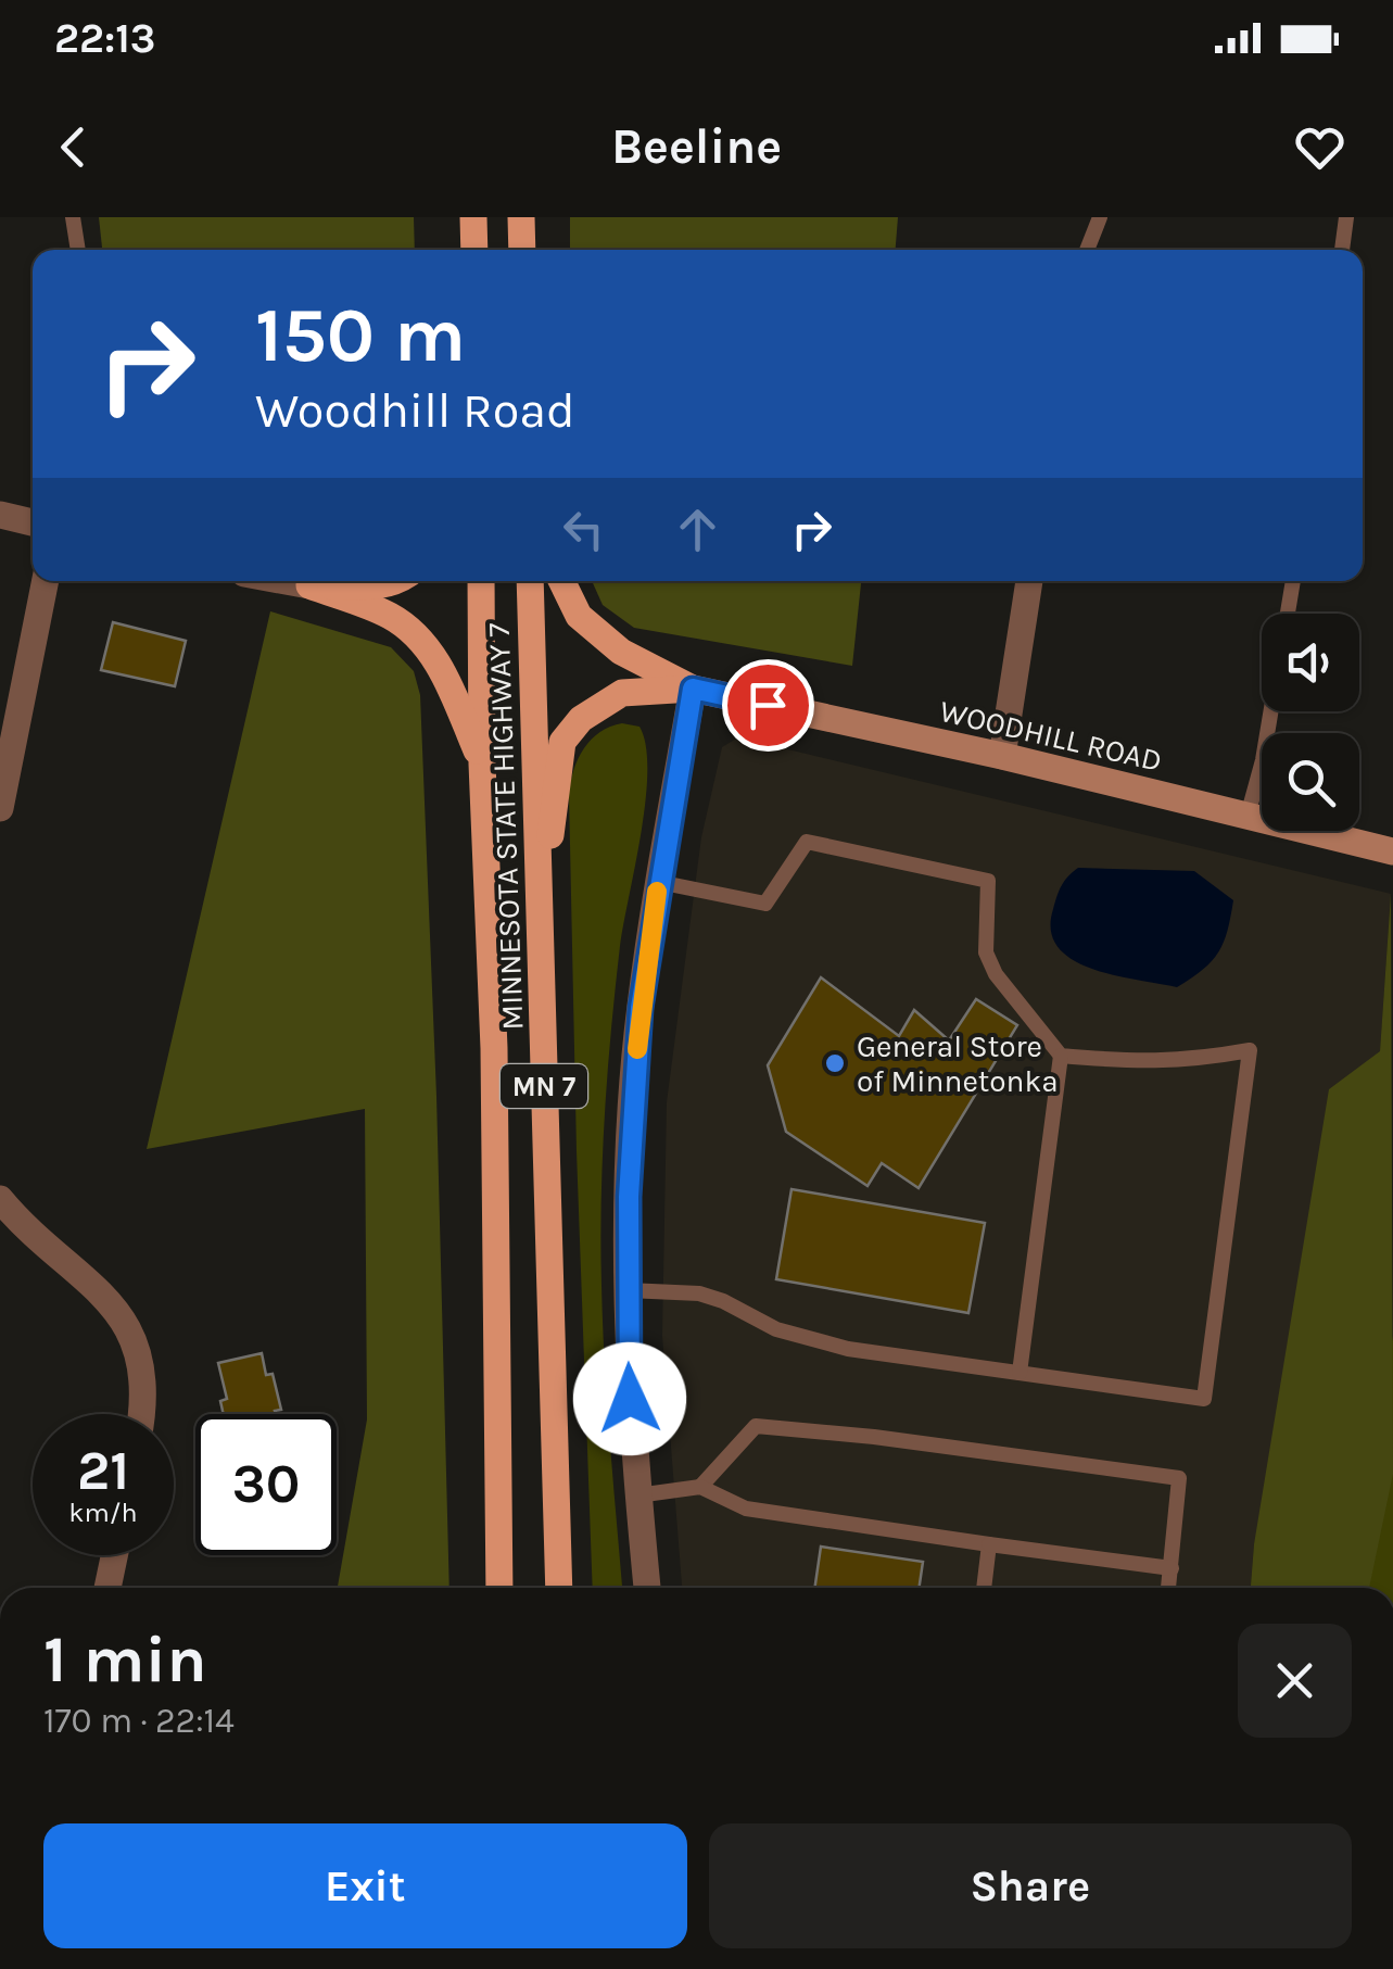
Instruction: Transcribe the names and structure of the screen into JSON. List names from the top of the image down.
{
  "streets": {
    "main road": ["MINNESOTA STATE HIGHWAY 7", "MN 7"],
    "street": ["WOODHILL ROAD"]
  },
  "places": ["General Store of Minnetonka"],
  "page": {
    "status": "22:13",
    "header": "Beeline",
    "turn": ["150 m", "Woodhill Road"],
    "speed": "21 km/h",
    "limit": "30",
    "heading": ["1 min", "170 m · 22:14"],
    "buttons": ["Exit", "Share"]
  }
}
